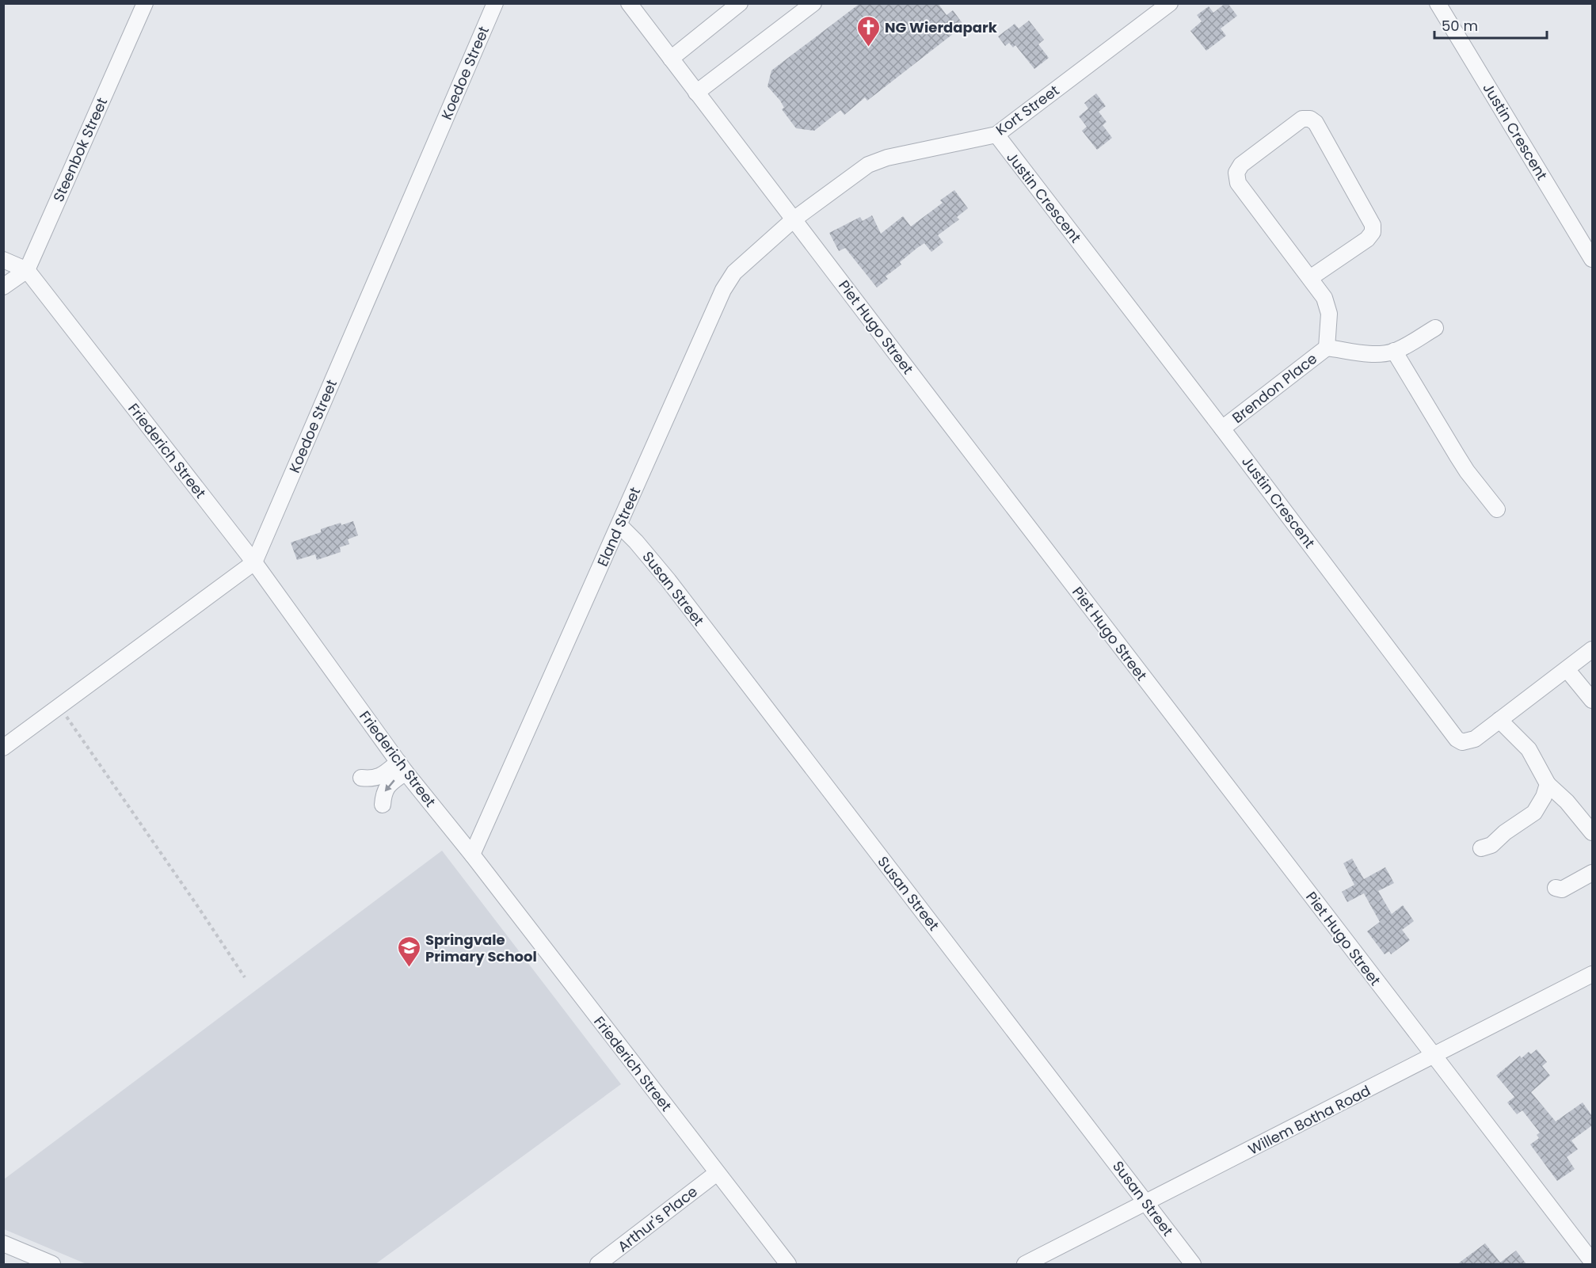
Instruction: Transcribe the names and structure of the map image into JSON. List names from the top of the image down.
{
  "streets": {
    "street": [
      "Koedoe Street",
      "Kort Street",
      "Justin Crescent",
      "Steenbok Street",
      "Piet Hugo Street",
      "Brendon Place",
      "Friederich Street",
      "Eland Street",
      "Susan Street",
      "Willem Botha Road",
      "Arthur's Place"
    ]
  },
  "crossings": [
    ["Koedoe Street", "Friederich Street"],
    ["Kort Street", "Justin Crescent"],
    ["Kort Street", "Piet Hugo Street"],
    ["Kort Street", "Eland Street"],
    ["Justin Crescent", "Brendon Place"],
    ["Steenbok Street", "Friederich Street"],
    ["Piet Hugo Street", "Eland Street"],
    ["Piet Hugo Street", "Willem Botha Road"],
    ["Friederich Street", "Eland Street"],
    ["Friederich Street", "Arthur's Place"],
    ["Eland Street", "Susan Street"],
    ["Susan Street", "Willem Botha Road"]
  ],
  "places": {
    "church": ["NG Wierdapark"],
    "school or university": ["Springvale Primary School"]
  },
  "scale_bar": "50 m"
}
